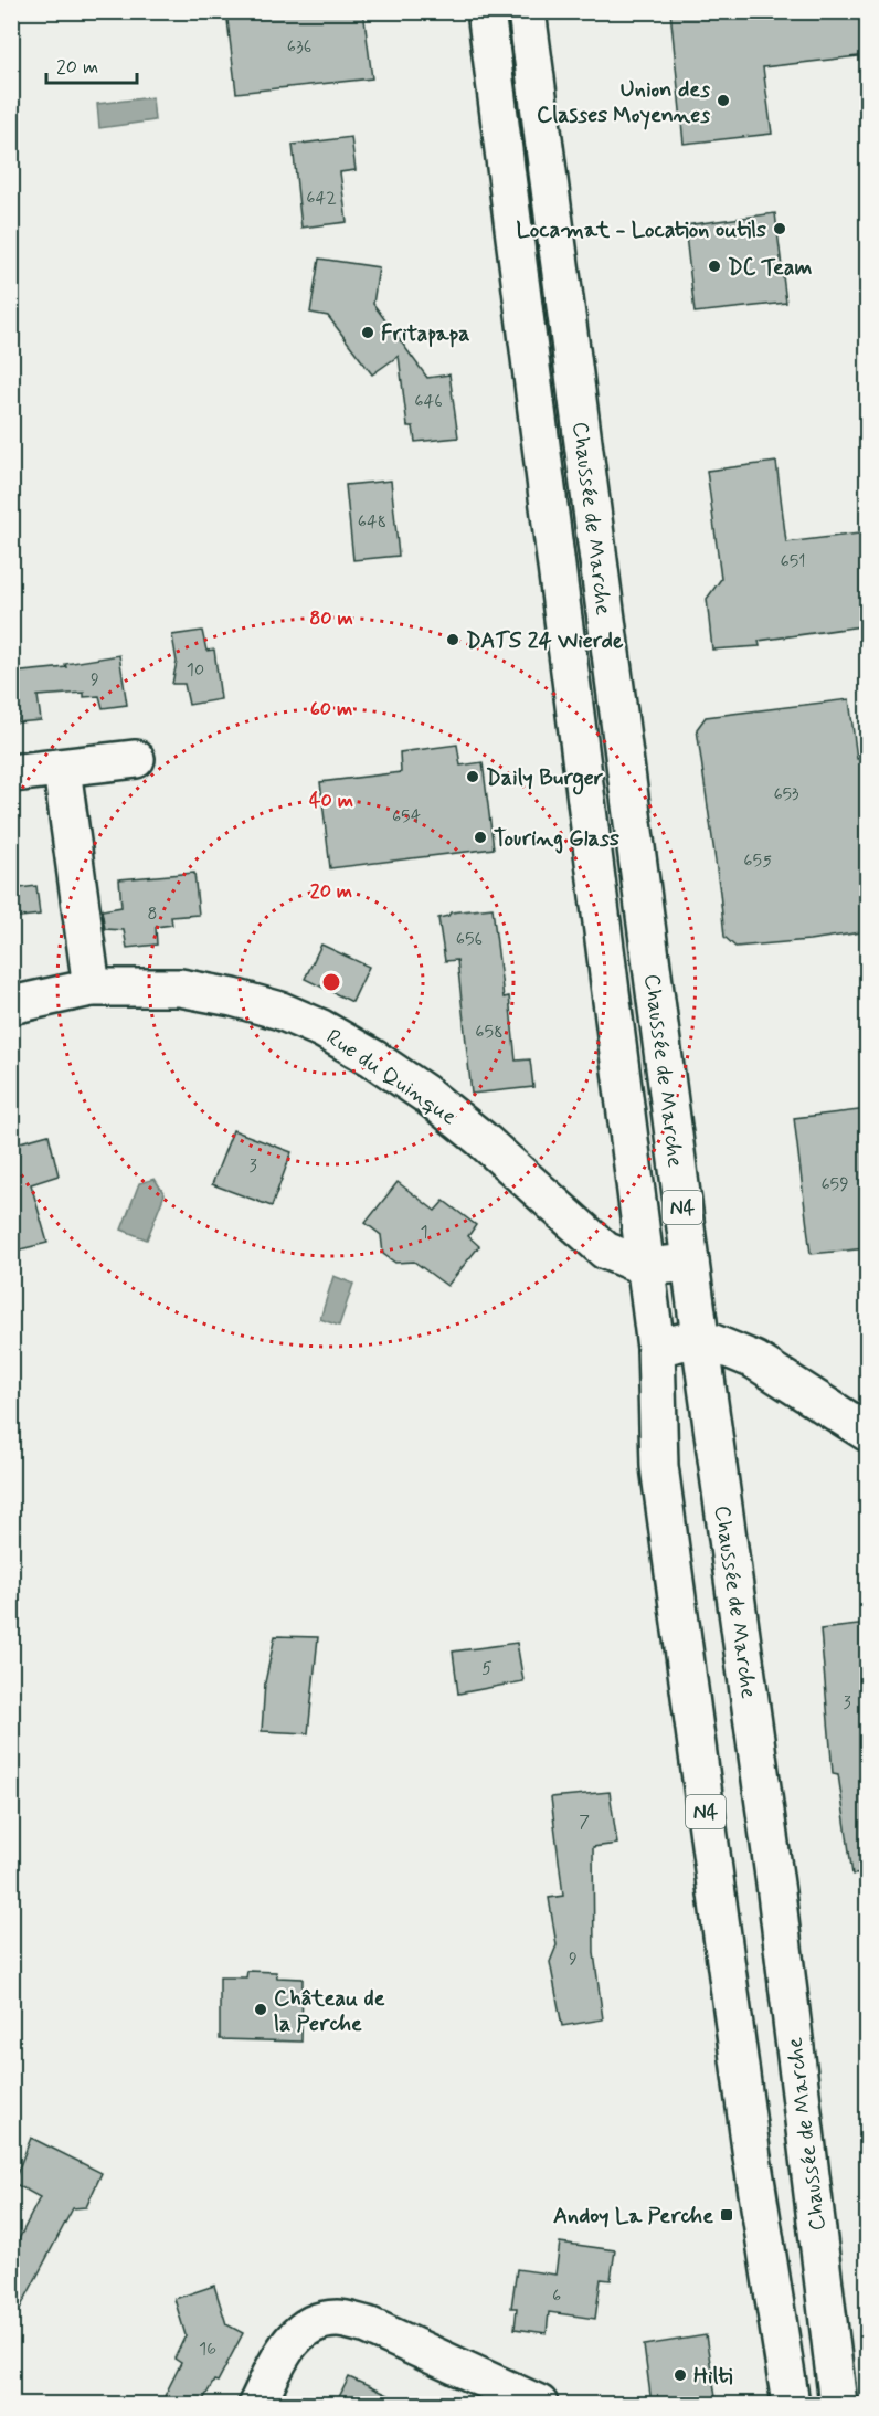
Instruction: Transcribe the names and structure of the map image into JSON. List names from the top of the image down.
{
  "streets": {
    "main road": ["Chaussée de Marche", "Rue du Quinque", "N4"]
  },
  "crossings": [
    ["Chaussée de Marche", "Rue du Quinque"]
  ],
  "places": {
    "other": [
      "Union des Classes Moyennes",
      "Locamat - Location outils",
      "DC Team",
      "Fritapapa",
      "DATS 24 Wierde",
      "Daily Burger",
      "Touring Glass",
      "Château de la Perche",
      "Hilti"
    ],
    "transit": ["Andoy La Perche"]
  },
  "house_numbers": [
    "636",
    "642",
    "646",
    "648",
    "651",
    "10",
    "9",
    "653",
    "654",
    "655",
    "8",
    "656",
    "658",
    "3",
    "659",
    "1",
    "5",
    "3",
    "7",
    "9",
    "6",
    "16"
  ],
  "scale_bar": "20 m",
  "rings": [
    "80 m",
    "60 m",
    "40 m",
    "20 m"
  ]
}
